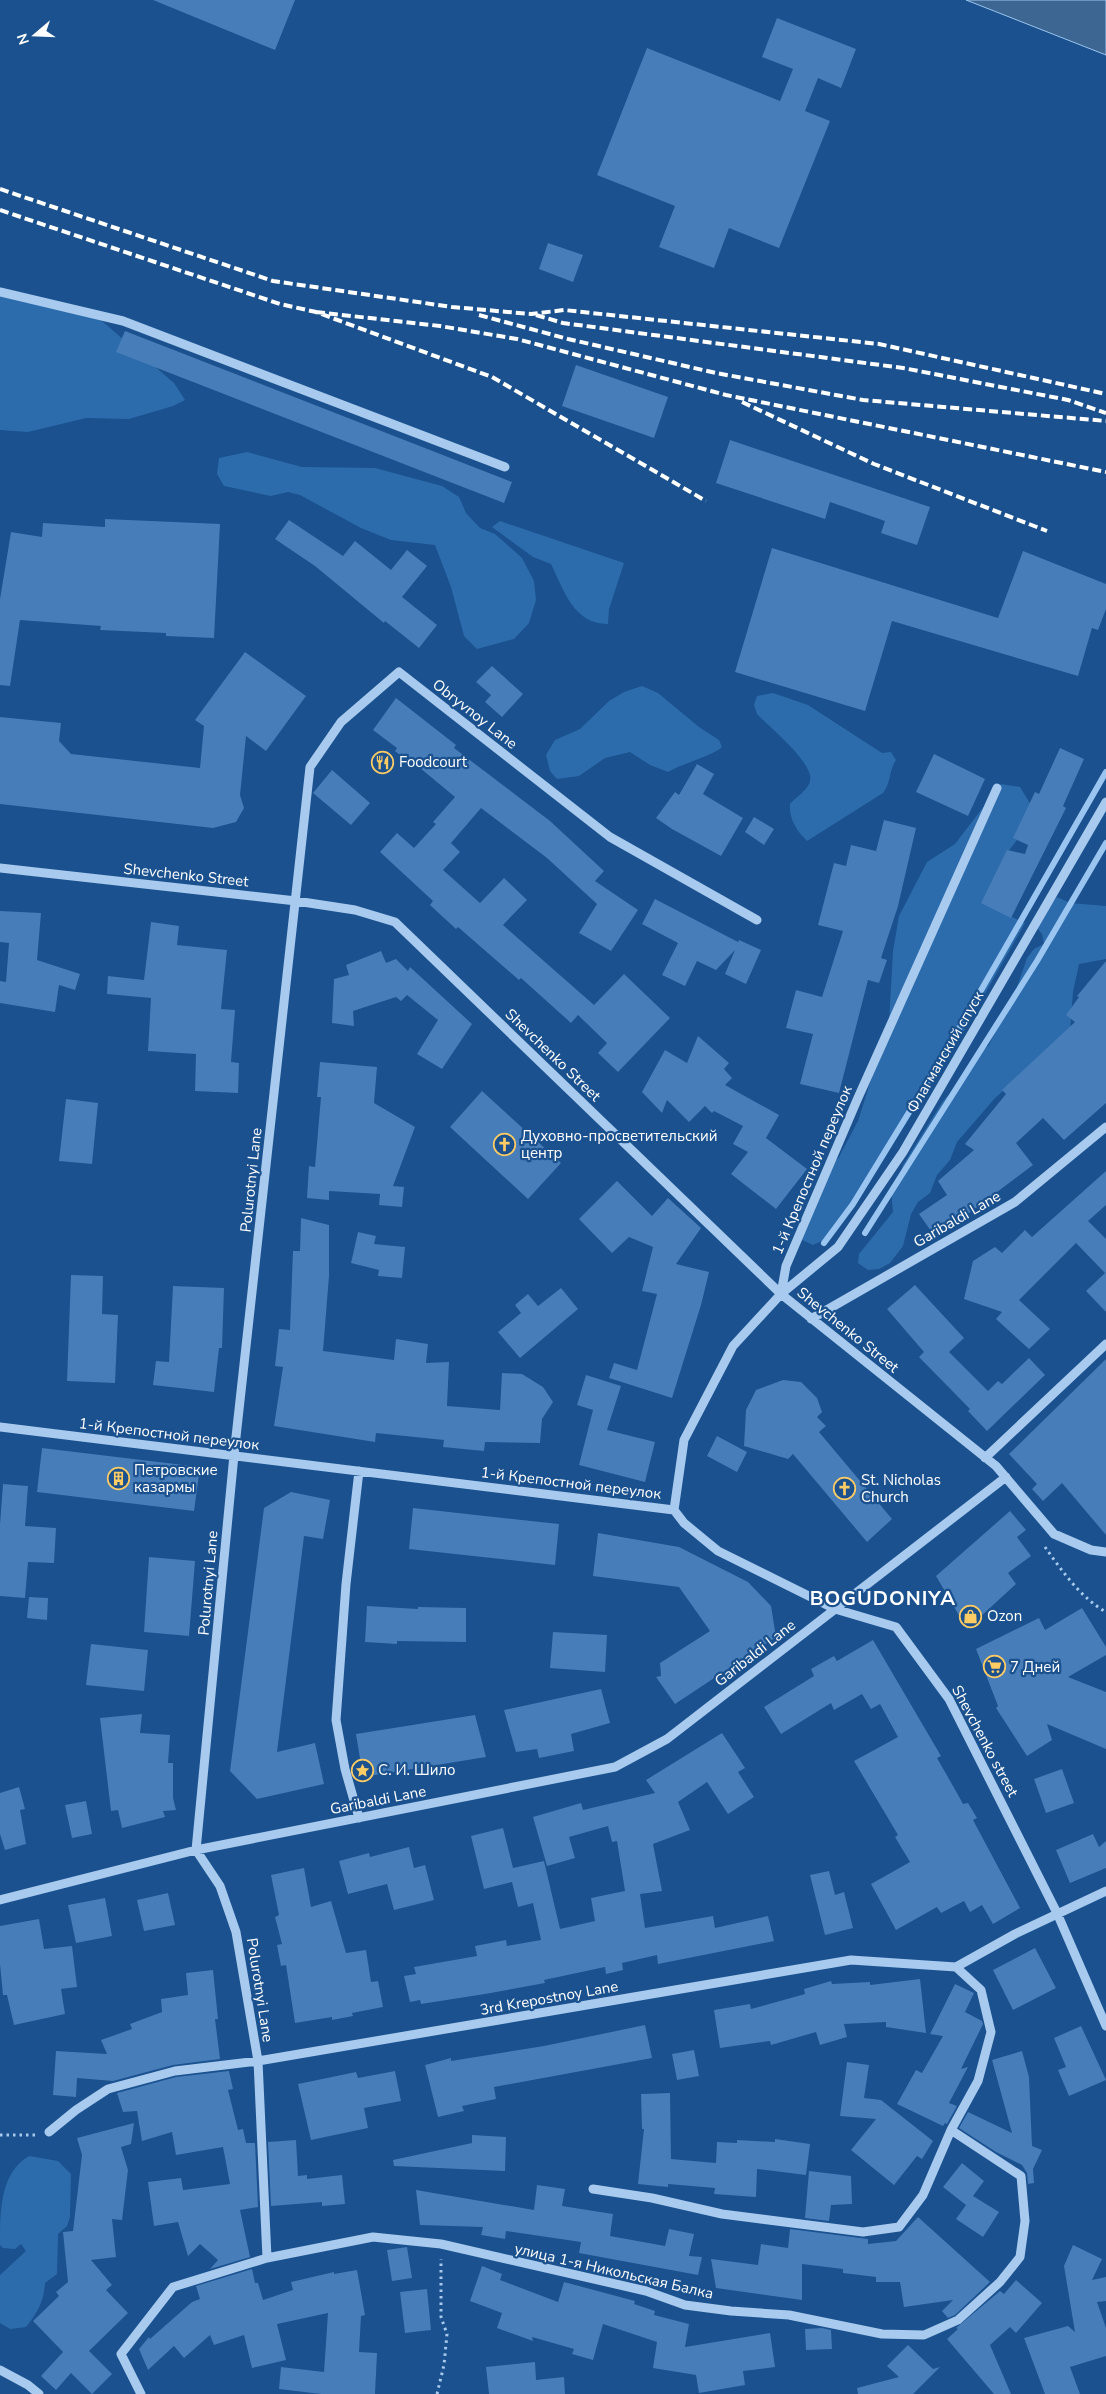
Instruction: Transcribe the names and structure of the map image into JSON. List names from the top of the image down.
{
  "streets": {
    "street": [
      "Obryvnoy Lane",
      "Shevchenko Street",
      "Флагманский спуск",
      "1-й Крепостной переулок",
      "Polurotnyi Lane",
      "Garibaldi Lane",
      "Shevchenko street",
      "3rd Krepostnoy Lane",
      "улица 1-я Никольская Балка"
    ]
  },
  "crossings": [
    ["Obryvnoy Lane", "Shevchenko Street"],
    ["Obryvnoy Lane", "Polurotnyi Lane"],
    ["Shevchenko Street", "Флагманский спуск"],
    ["Shevchenko Street", "1-й Крепостной переулок"],
    ["Shevchenko Street", "Polurotnyi Lane"],
    ["Shevchenko Street", "Garibaldi Lane"],
    ["Флагманский спуск", "1-й Крепостной переулок"],
    ["1-й Крепостной переулок", "Polurotnyi Lane"],
    ["1-й Крепостной переулок", "Shevchenko street"],
    ["Polurotnyi Lane", "Garibaldi Lane"],
    ["Polurotnyi Lane", "3rd Krepostnoy Lane"],
    ["Polurotnyi Lane", "улица 1-я Никольская Балка"],
    ["Garibaldi Lane", "Shevchenko street"]
  ],
  "districts": ["BOGUDONIYA"],
  "places": {
    "restaurant": ["Foodcourt"],
    "church": ["Духовно-просветительский центр", "St. Nicholas Church"],
    "building": ["Петровские казармы"],
    "shop": ["Ozon"],
    "supermarket": ["7 Дней"],
    "place": ["С. И. Шило"]
  },
  "north": "left"
}
